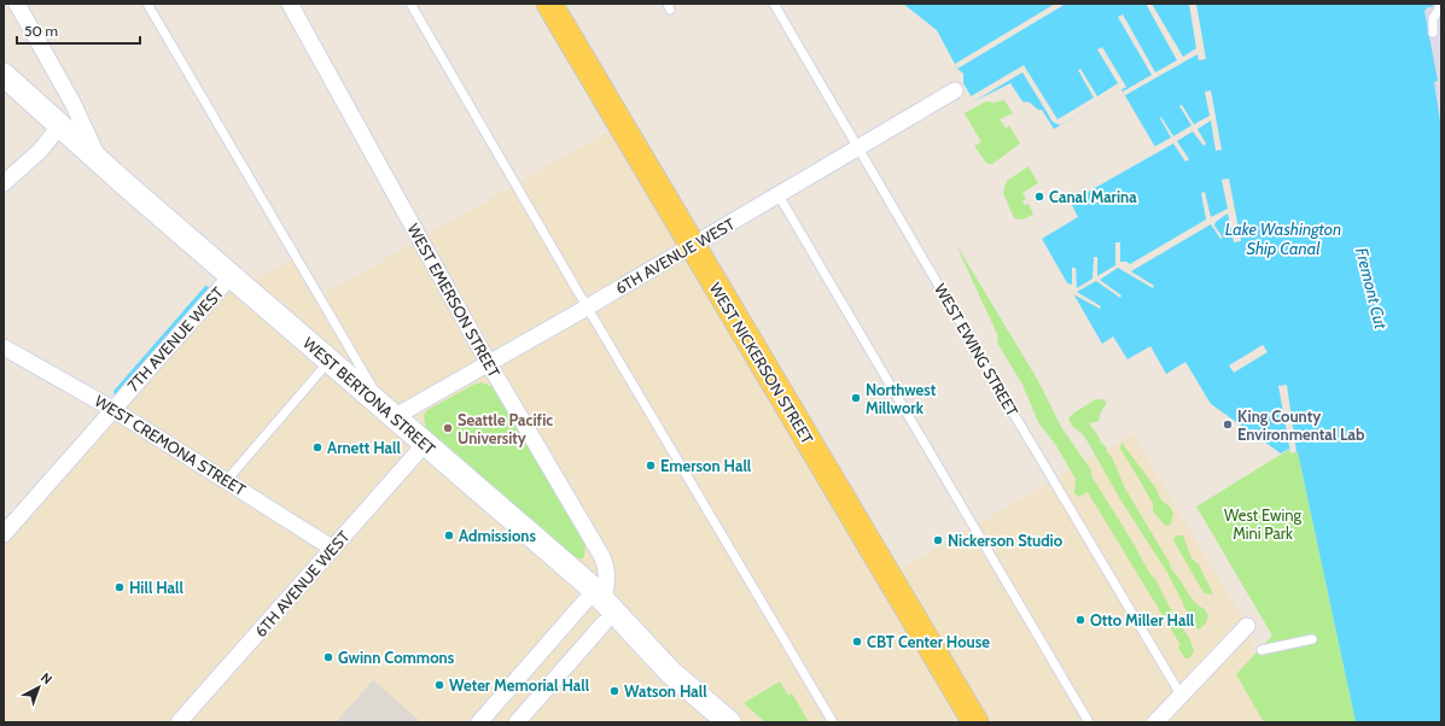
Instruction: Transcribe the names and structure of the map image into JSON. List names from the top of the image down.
{
  "streets": {
    "main road": ["WEST NICKERSON STREET"],
    "street": [
      "6TH AVENUE WEST",
      "WEST EMERSON STREET",
      "7TH AVENUE WEST",
      "WEST BERTONA STREET",
      "WEST CREMONA STREET"
    ],
    "lane": ["WEST EWING STREET"]
  },
  "crossings": [
    ["6TH AVENUE WEST", "WEST EMERSON STREET"],
    ["6TH AVENUE WEST", "WEST EWING STREET"],
    ["6TH AVENUE WEST", "WEST NICKERSON STREET"],
    ["6TH AVENUE WEST", "WEST BERTONA STREET"],
    ["6TH AVENUE WEST", "WEST CREMONA STREET"],
    ["WEST EMERSON STREET", "WEST BERTONA STREET"],
    ["7TH AVENUE WEST", "WEST BERTONA STREET"],
    ["7TH AVENUE WEST", "WEST CREMONA STREET"]
  ],
  "water": ["Lake Washington Ship Canal", "Fremont Cut"],
  "parks": ["West Ewing Mini Park"],
  "places": [
    "Canal Marina",
    "Northwest Millwork",
    "King County Environmental Lab",
    "Seattle Pacific University",
    "Arnett Hall",
    "Emerson Hall",
    "Admissions",
    "Nickerson Studio",
    "Hill Hall",
    "Otto Miller Hall",
    "CBT Center House",
    "Gwinn Commons",
    "Weter Memorial Hall",
    "Watson Hall"
  ],
  "scale_bar": "50 m",
  "north": "top right"
}
